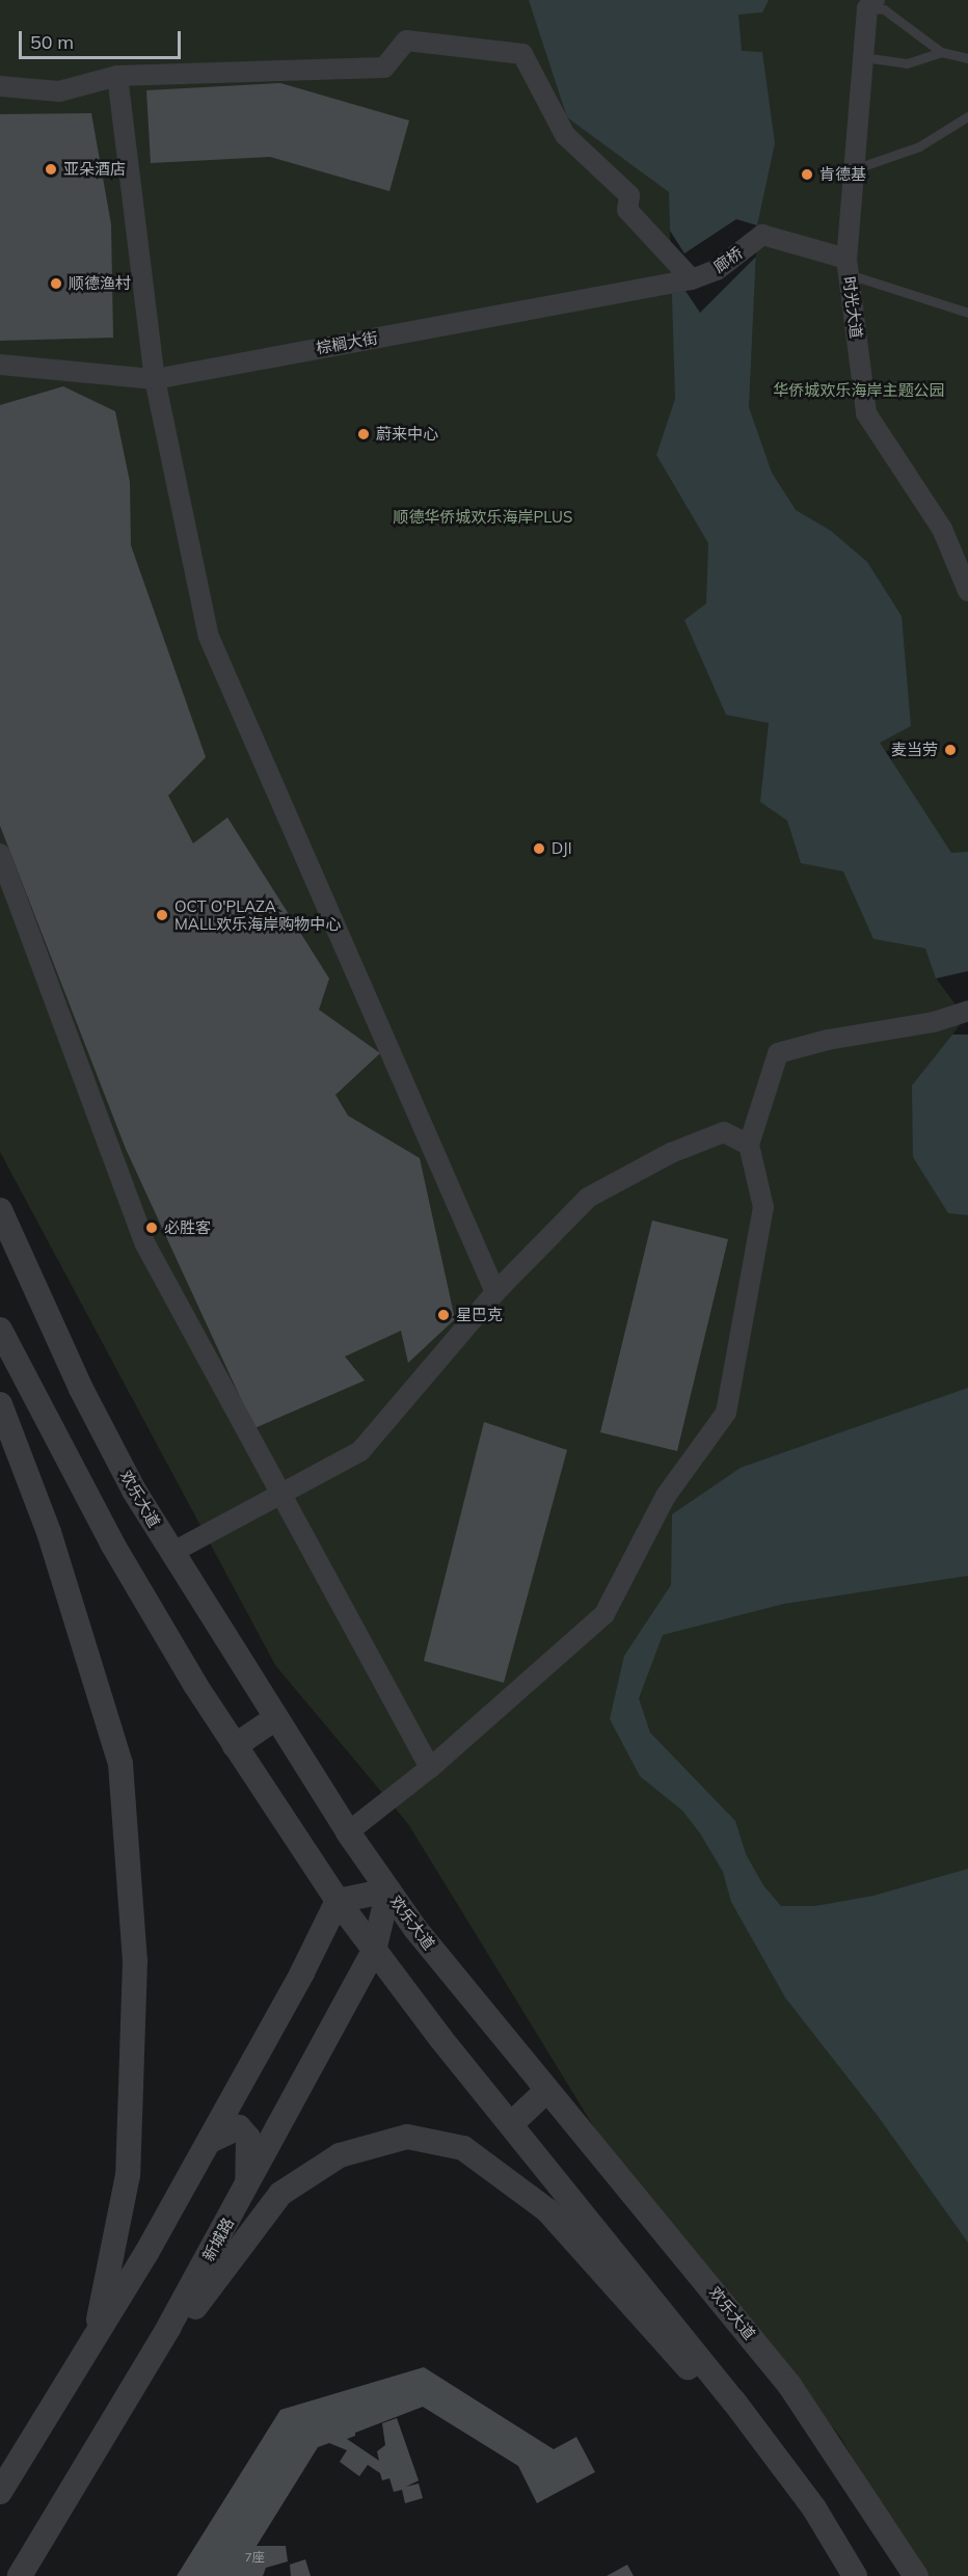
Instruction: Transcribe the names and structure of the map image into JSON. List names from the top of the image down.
{
  "streets": {
    "street": [
      "廊桥",
      "时光大道",
      "棕榈大街",
      "欢乐大道",
      "新城路"
    ]
  },
  "crossings": [
    ["廊桥", "时光大道"],
    ["廊桥", "棕榈大街"],
    ["欢乐大道", "新城路"]
  ],
  "parks": ["华侨城欢乐海岸主题公园", "顺德华侨城欢乐海岸PLUS"],
  "places": [
    "亚朵酒店",
    "肯德基",
    "顺德渔村",
    "蔚来中心",
    "麦当劳",
    "DJI",
    "OCT O'PLAZA MALL欢乐海岸购物中心",
    "必胜客",
    "星巴克"
  ],
  "house_numbers": ["7座"],
  "scale_bar": "50 m"
}
